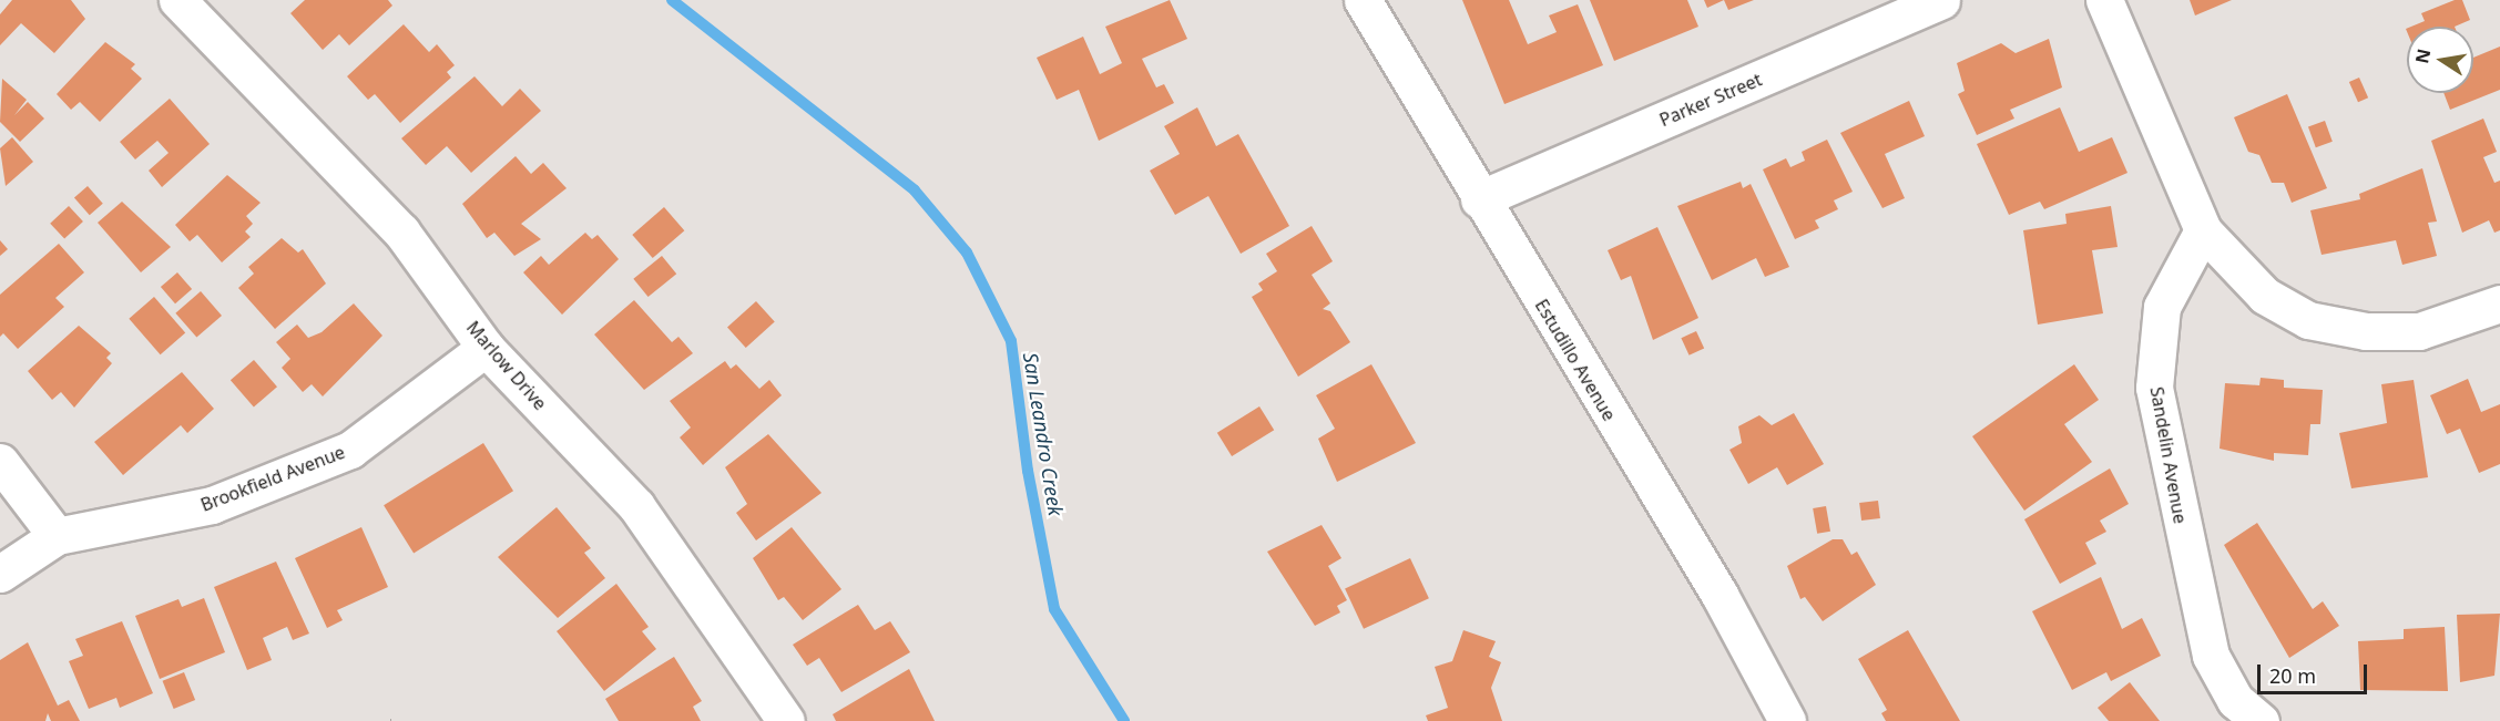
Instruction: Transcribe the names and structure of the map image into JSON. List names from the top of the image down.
{
  "streets": {
    "street": [
      "Parker Street",
      "Estudillo Avenue",
      "Marlow Drive",
      "Sandelin Avenue",
      "Brookfield Avenue"
    ]
  },
  "crossings": [
    ["Parker Street", "Estudillo Avenue"],
    ["Marlow Drive", "Brookfield Avenue"]
  ],
  "water": ["San Leandro Creek"],
  "scale_bar": "20 m",
  "north": "left"
}
